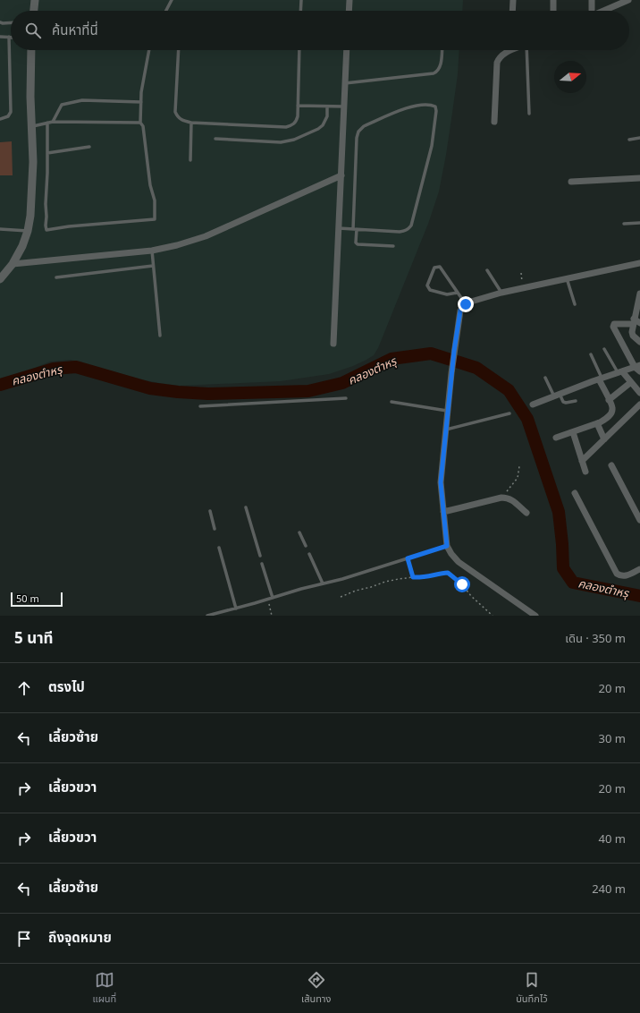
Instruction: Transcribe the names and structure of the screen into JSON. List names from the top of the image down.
{
  "water": ["คลองตำหรุ"],
  "scale_bar": "50 m",
  "north": "right",
  "page": {
    "search": "ค้นหาที่นี่",
    "scale": "50 m",
    "heading": ["5 นาที", "เดิน · 350 m"],
    "list": [
      ["ตรงไป", "20 m"],
      ["เลี้ยวซ้าย", "30 m"],
      ["เลี้ยวขวา", "20 m"],
      ["เลี้ยวขวา", "40 m"],
      ["เลี้ยวซ้าย", "240 m"],
      "ถึงจุดหมาย"
    ],
    "nav": ["แผนที่", "เส้นทาง", "บันทึกไว้"]
  }
}
